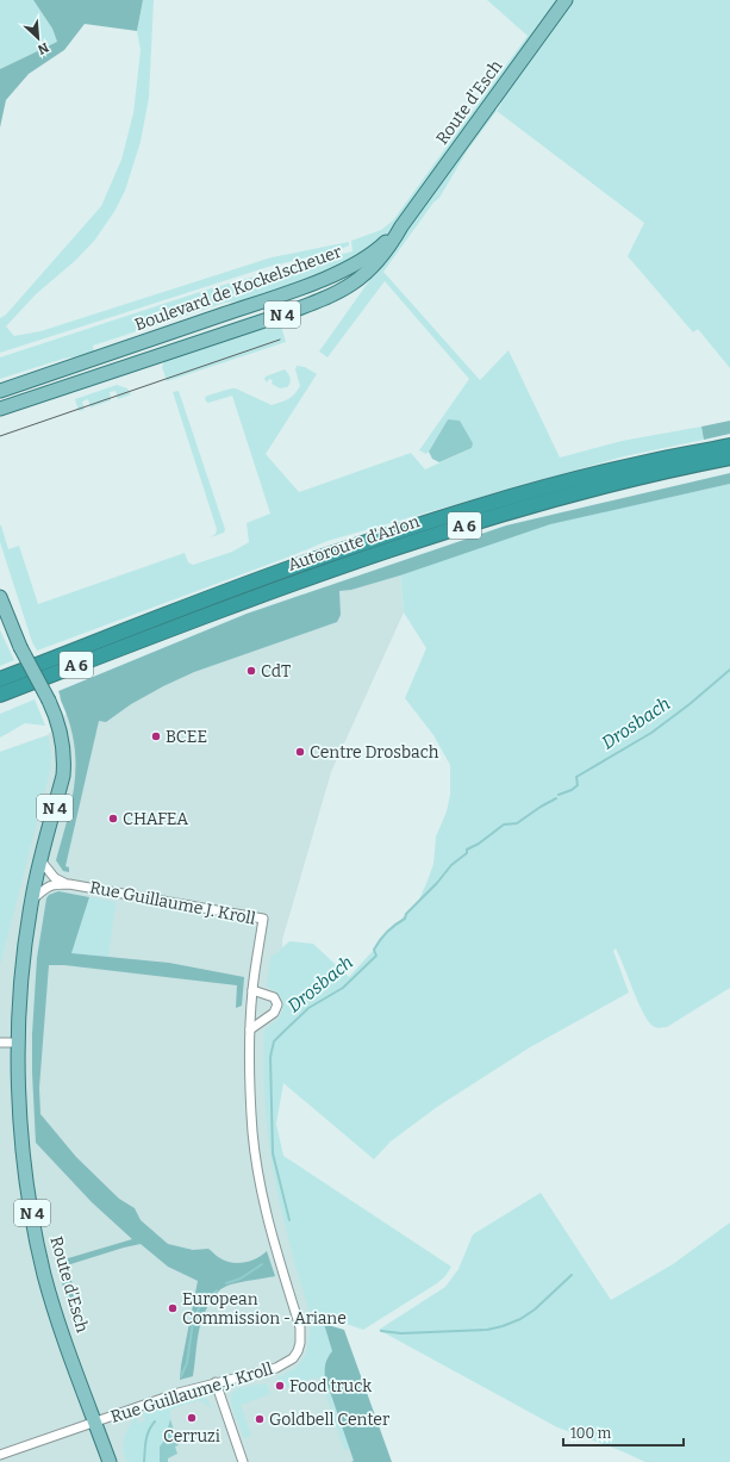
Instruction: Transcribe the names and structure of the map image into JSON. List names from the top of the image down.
{
  "streets": {
    "highway": ["A 6", "Autoroute d'Arlon"],
    "main road": ["Route d'Esch", "Boulevard de Kockelscheuer", "N 4"],
    "street": ["Rue Guillaume J. Kroll"]
  },
  "crossings": [
    ["Route d'Esch", "Boulevard de Kockelscheuer"],
    ["Route d'Esch", "Rue Guillaume J. Kroll"]
  ],
  "water": ["Drosbach"],
  "places": [
    "CdT",
    "BCEE",
    "Centre Drosbach",
    "CHAFEA",
    "European Commission - Ariane",
    "Food truck",
    "Cerruzi",
    "Goldbell Center"
  ],
  "scale_bar": "100 m",
  "north": "bottom right"
}
